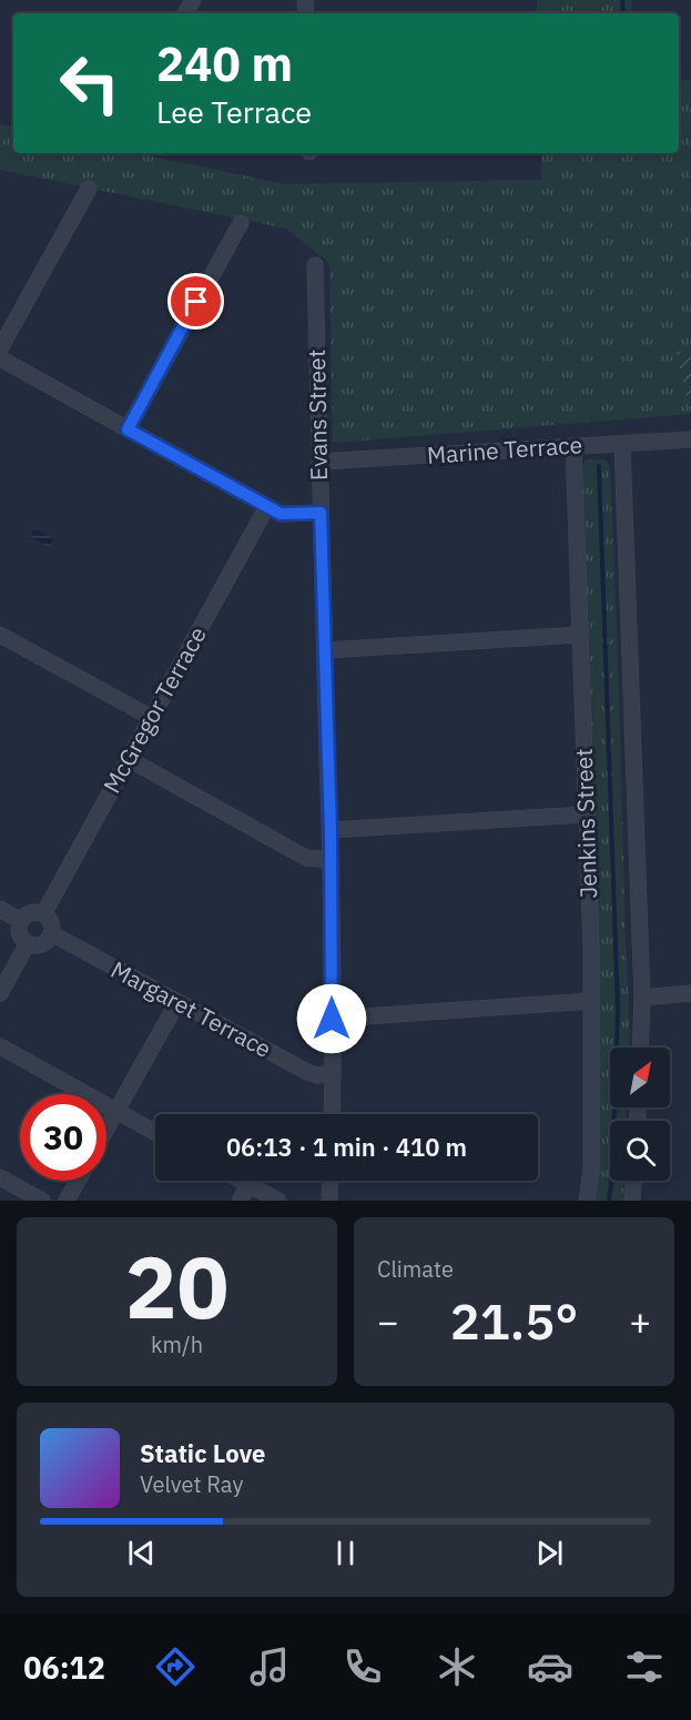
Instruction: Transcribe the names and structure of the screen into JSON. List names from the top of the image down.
{
  "streets": {
    "street": [
      "Evans Street",
      "Marine Terrace",
      "McGregor Terrace",
      "Jenkins Street",
      "Margaret Terrace"
    ]
  },
  "crossings": [
    ["Evans Street", "Marine Terrace"],
    ["Evans Street", "Margaret Terrace"],
    ["Marine Terrace", "Jenkins Street"],
    ["McGregor Terrace", "Margaret Terrace"]
  ],
  "north": "top right",
  "page": {
    "turn": ["240 m", "Lee Terrace"],
    "limit": "30",
    "trip": "06:13 · 1 min · 410 m",
    "tile": [
      ["20", "km/h"],
      "Climate"
    ],
    "heat": ["−", "21.5°", "+"],
    "song": ["Static Love", "Velvet Ray"],
    "tabs": "06:12"
  }
}
